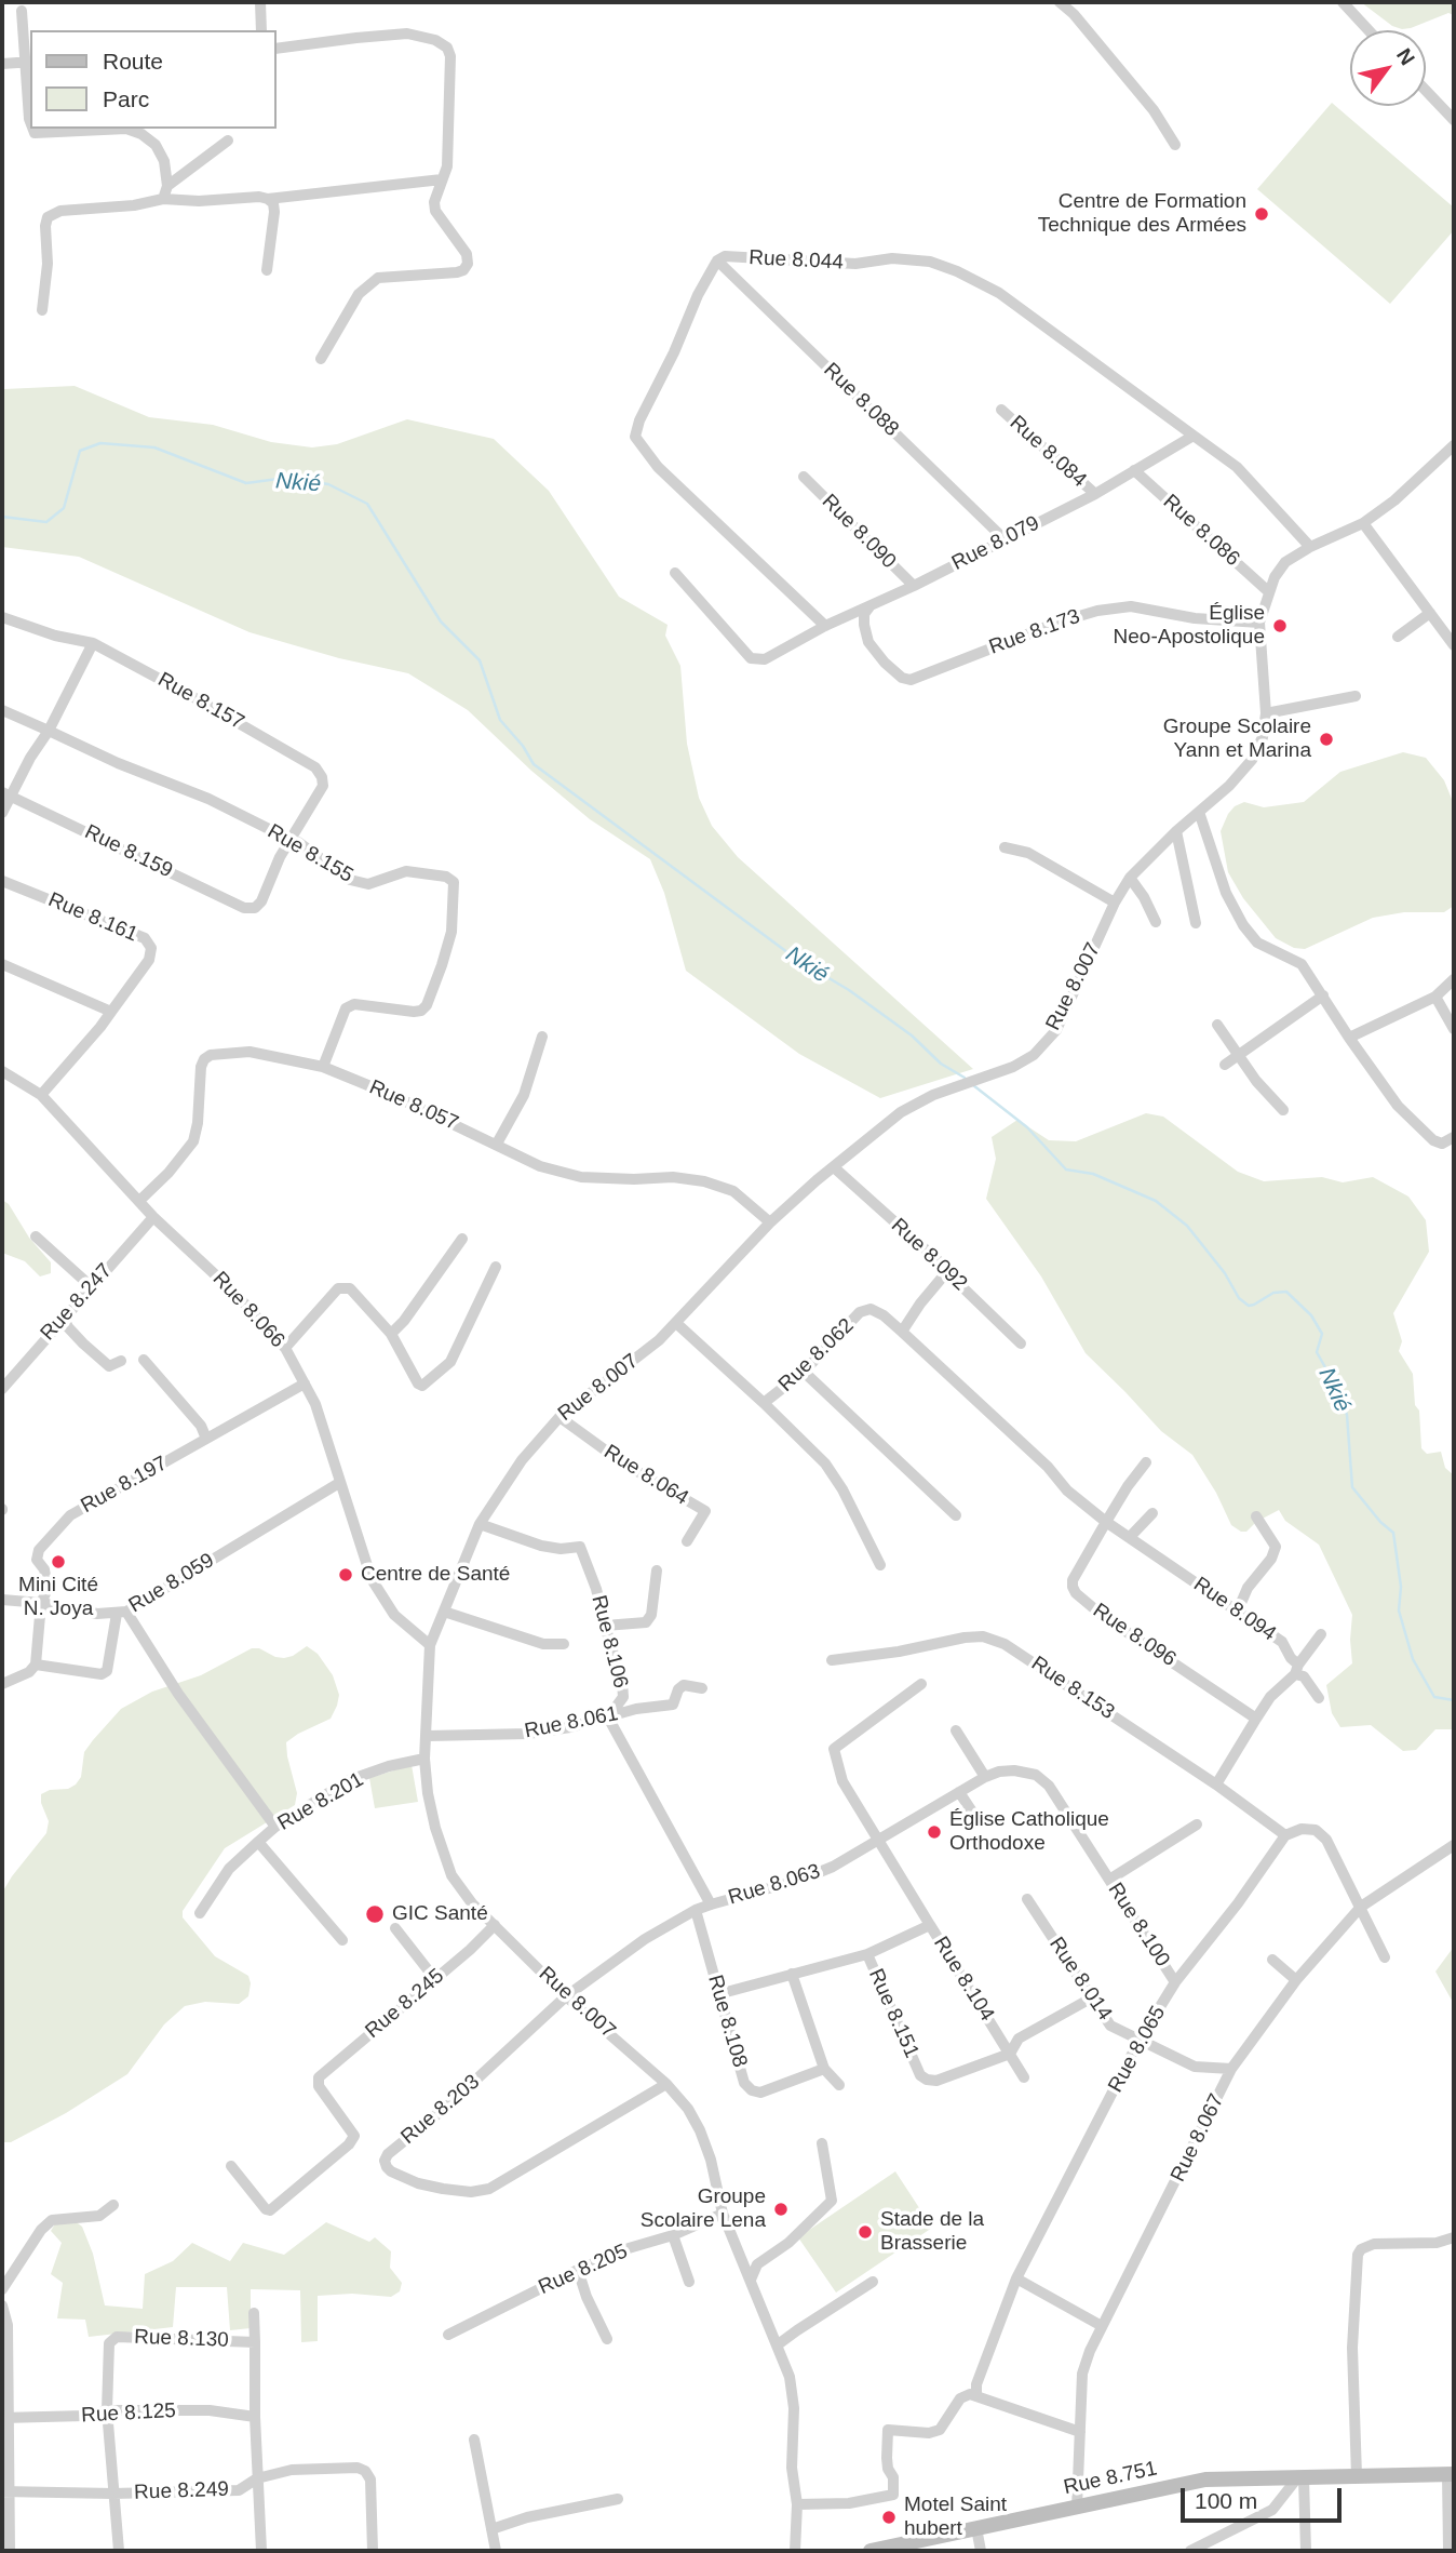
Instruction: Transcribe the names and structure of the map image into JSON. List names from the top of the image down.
{
  "streets": {
    "main road": ["Rue 8.751"],
    "street": [
      "Rue 8.044",
      "Rue 8.088",
      "Rue 8.084",
      "Rue 8.086",
      "Rue 8.090",
      "Rue 8.079",
      "Rue 8.173",
      "Rue 8.157",
      "Rue 8.159",
      "Rue 8.155",
      "Rue 8.161",
      "Rue 8.007",
      "Rue 8.057",
      "Rue 8.092",
      "Rue 8.247",
      "Rue 8.066",
      "Rue 8.062",
      "Rue 8.064",
      "Rue 8.197",
      "Rue 8.059",
      "Rue 8.094",
      "Rue 8.096",
      "Rue 8.106",
      "Rue 8.153",
      "Rue 8.061",
      "Rue 8.201",
      "Rue 8.063",
      "Rue 8.100",
      "Rue 8.104",
      "Rue 8.014",
      "Rue 8.245",
      "Rue 8.151",
      "Rue 8.108",
      "Rue 8.065",
      "Rue 8.203",
      "Rue 8.067",
      "Rue 8.205",
      "Rue 8.130",
      "Rue 8.125",
      "Rue 8.249"
    ]
  },
  "crossings": [
    ["Rue 8.044", "Rue 8.088"],
    ["Rue 8.044", "Rue 8.079"],
    ["Rue 8.088", "Rue 8.079"],
    ["Rue 8.084", "Rue 8.079"],
    ["Rue 8.086", "Rue 8.079"],
    ["Rue 8.086", "Rue 8.007"],
    ["Rue 8.090", "Rue 8.079"],
    ["Rue 8.079", "Rue 8.173"],
    ["Rue 8.173", "Rue 8.007"],
    ["Rue 8.157", "Rue 8.159"],
    ["Rue 8.157", "Rue 8.155"],
    ["Rue 8.159", "Rue 8.155"],
    ["Rue 8.155", "Rue 8.057"],
    ["Rue 8.007", "Rue 8.057"],
    ["Rue 8.007", "Rue 8.092"],
    ["Rue 8.007", "Rue 8.066"],
    ["Rue 8.007", "Rue 8.062"],
    ["Rue 8.007", "Rue 8.064"],
    ["Rue 8.007", "Rue 8.106"],
    ["Rue 8.007", "Rue 8.061"],
    ["Rue 8.007", "Rue 8.201"],
    ["Rue 8.007", "Rue 8.063"],
    ["Rue 8.007", "Rue 8.245"],
    ["Rue 8.007", "Rue 8.203"],
    ["Rue 8.007", "Rue 8.205"],
    ["Rue 8.057", "Rue 8.066"],
    ["Rue 8.247", "Rue 8.066"],
    ["Rue 8.066", "Rue 8.197"],
    ["Rue 8.066", "Rue 8.059"],
    ["Rue 8.062", "Rue 8.094"],
    ["Rue 8.197", "Rue 8.059"],
    ["Rue 8.094", "Rue 8.096"],
    ["Rue 8.106", "Rue 8.061"],
    ["Rue 8.106", "Rue 8.063"],
    ["Rue 8.153", "Rue 8.065"],
    ["Rue 8.063", "Rue 8.100"],
    ["Rue 8.063", "Rue 8.108"],
    ["Rue 8.063", "Rue 8.203"],
    ["Rue 8.100", "Rue 8.065"],
    ["Rue 8.104", "Rue 8.151"],
    ["Rue 8.014", "Rue 8.151"],
    ["Rue 8.014", "Rue 8.065"],
    ["Rue 8.014", "Rue 8.067"],
    ["Rue 8.151", "Rue 8.108"],
    ["Rue 8.067", "Rue 8.751"],
    ["Rue 8.130", "Rue 8.125"],
    ["Rue 8.130", "Rue 8.249"]
  ],
  "water": ["Nkié"],
  "places": [
    "Centre de Formation Technique des Armées",
    "Église Neo-Apostolique",
    "Groupe Scolaire Yann et Marina",
    "Mini Cité N. Joya",
    "Centre de Santé",
    "Église Catholique Orthodoxe",
    "GIC Santé",
    "Groupe Scolaire Lena",
    "Stade de la Brasserie",
    "Motel Saint hubert"
  ],
  "legend": ["Route", "Parc"],
  "scale_bar": "100 m",
  "north": "top right"
}
